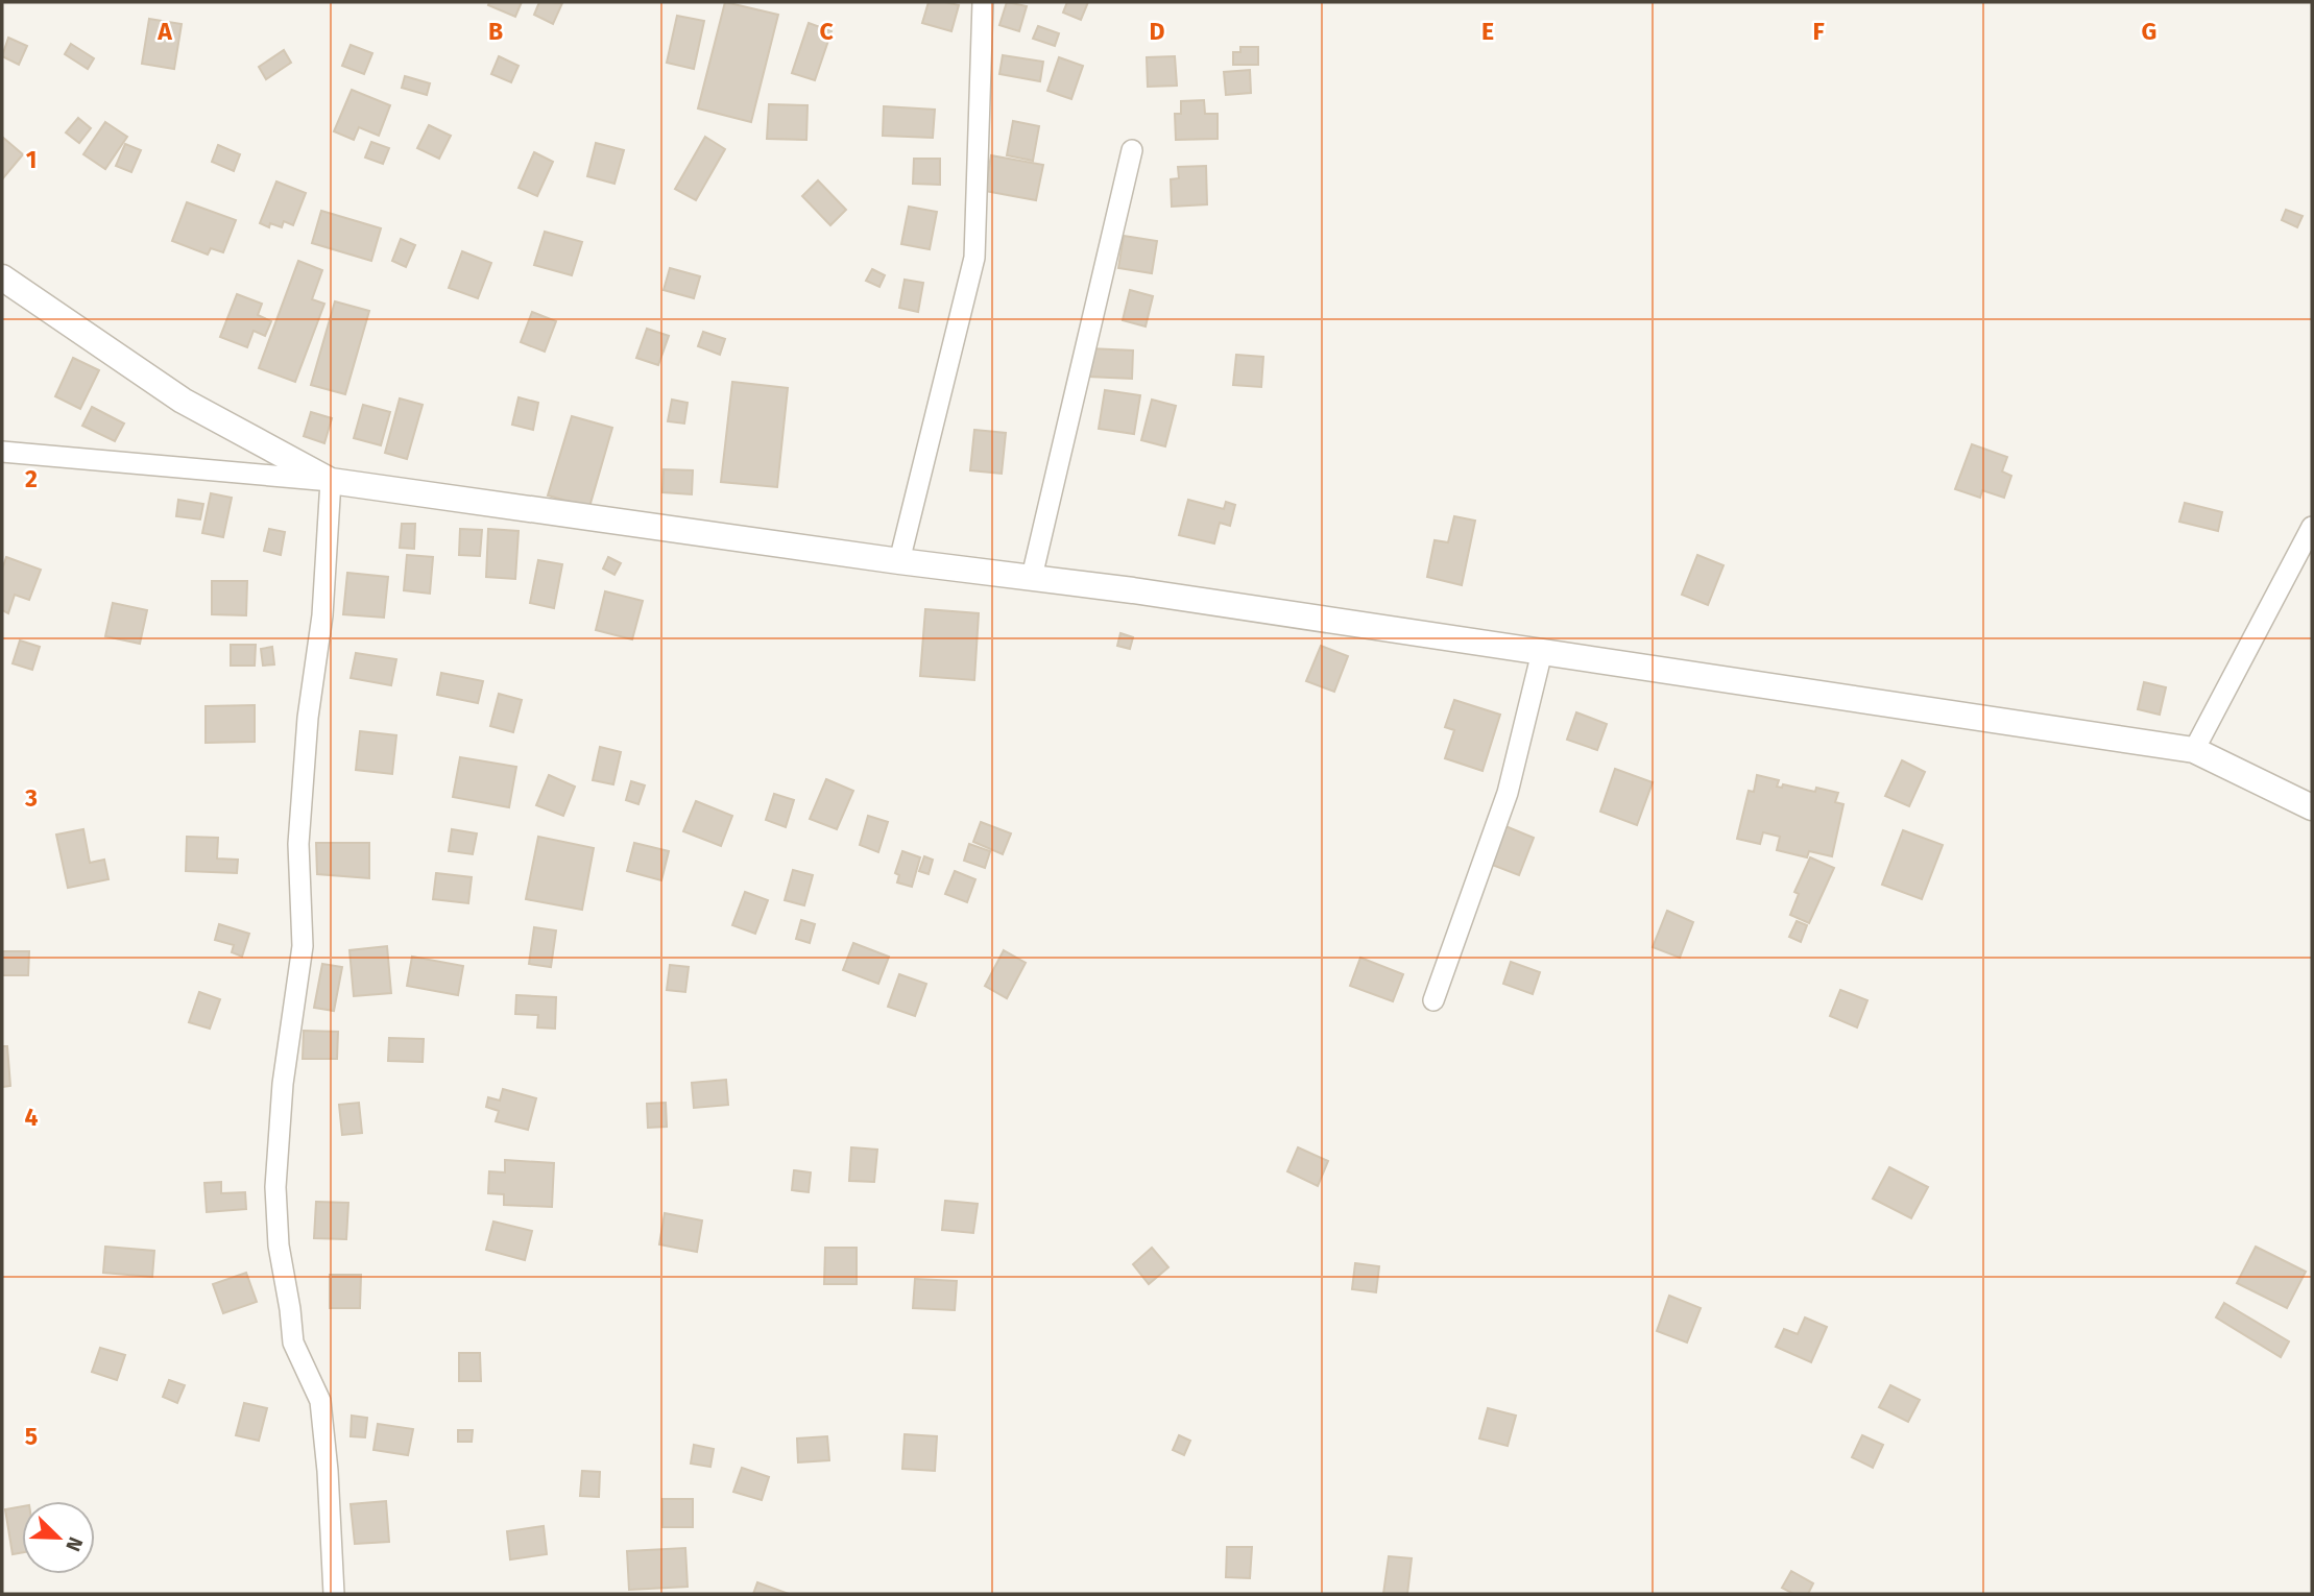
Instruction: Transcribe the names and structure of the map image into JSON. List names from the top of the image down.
{
  "north": "bottom right",
  "grid": {
    "columns": [
      "A",
      "B",
      "C",
      "D",
      "E",
      "F",
      "G"
    ],
    "rows": [
      "1",
      "2",
      "3",
      "4",
      "5"
    ]
  }
}
